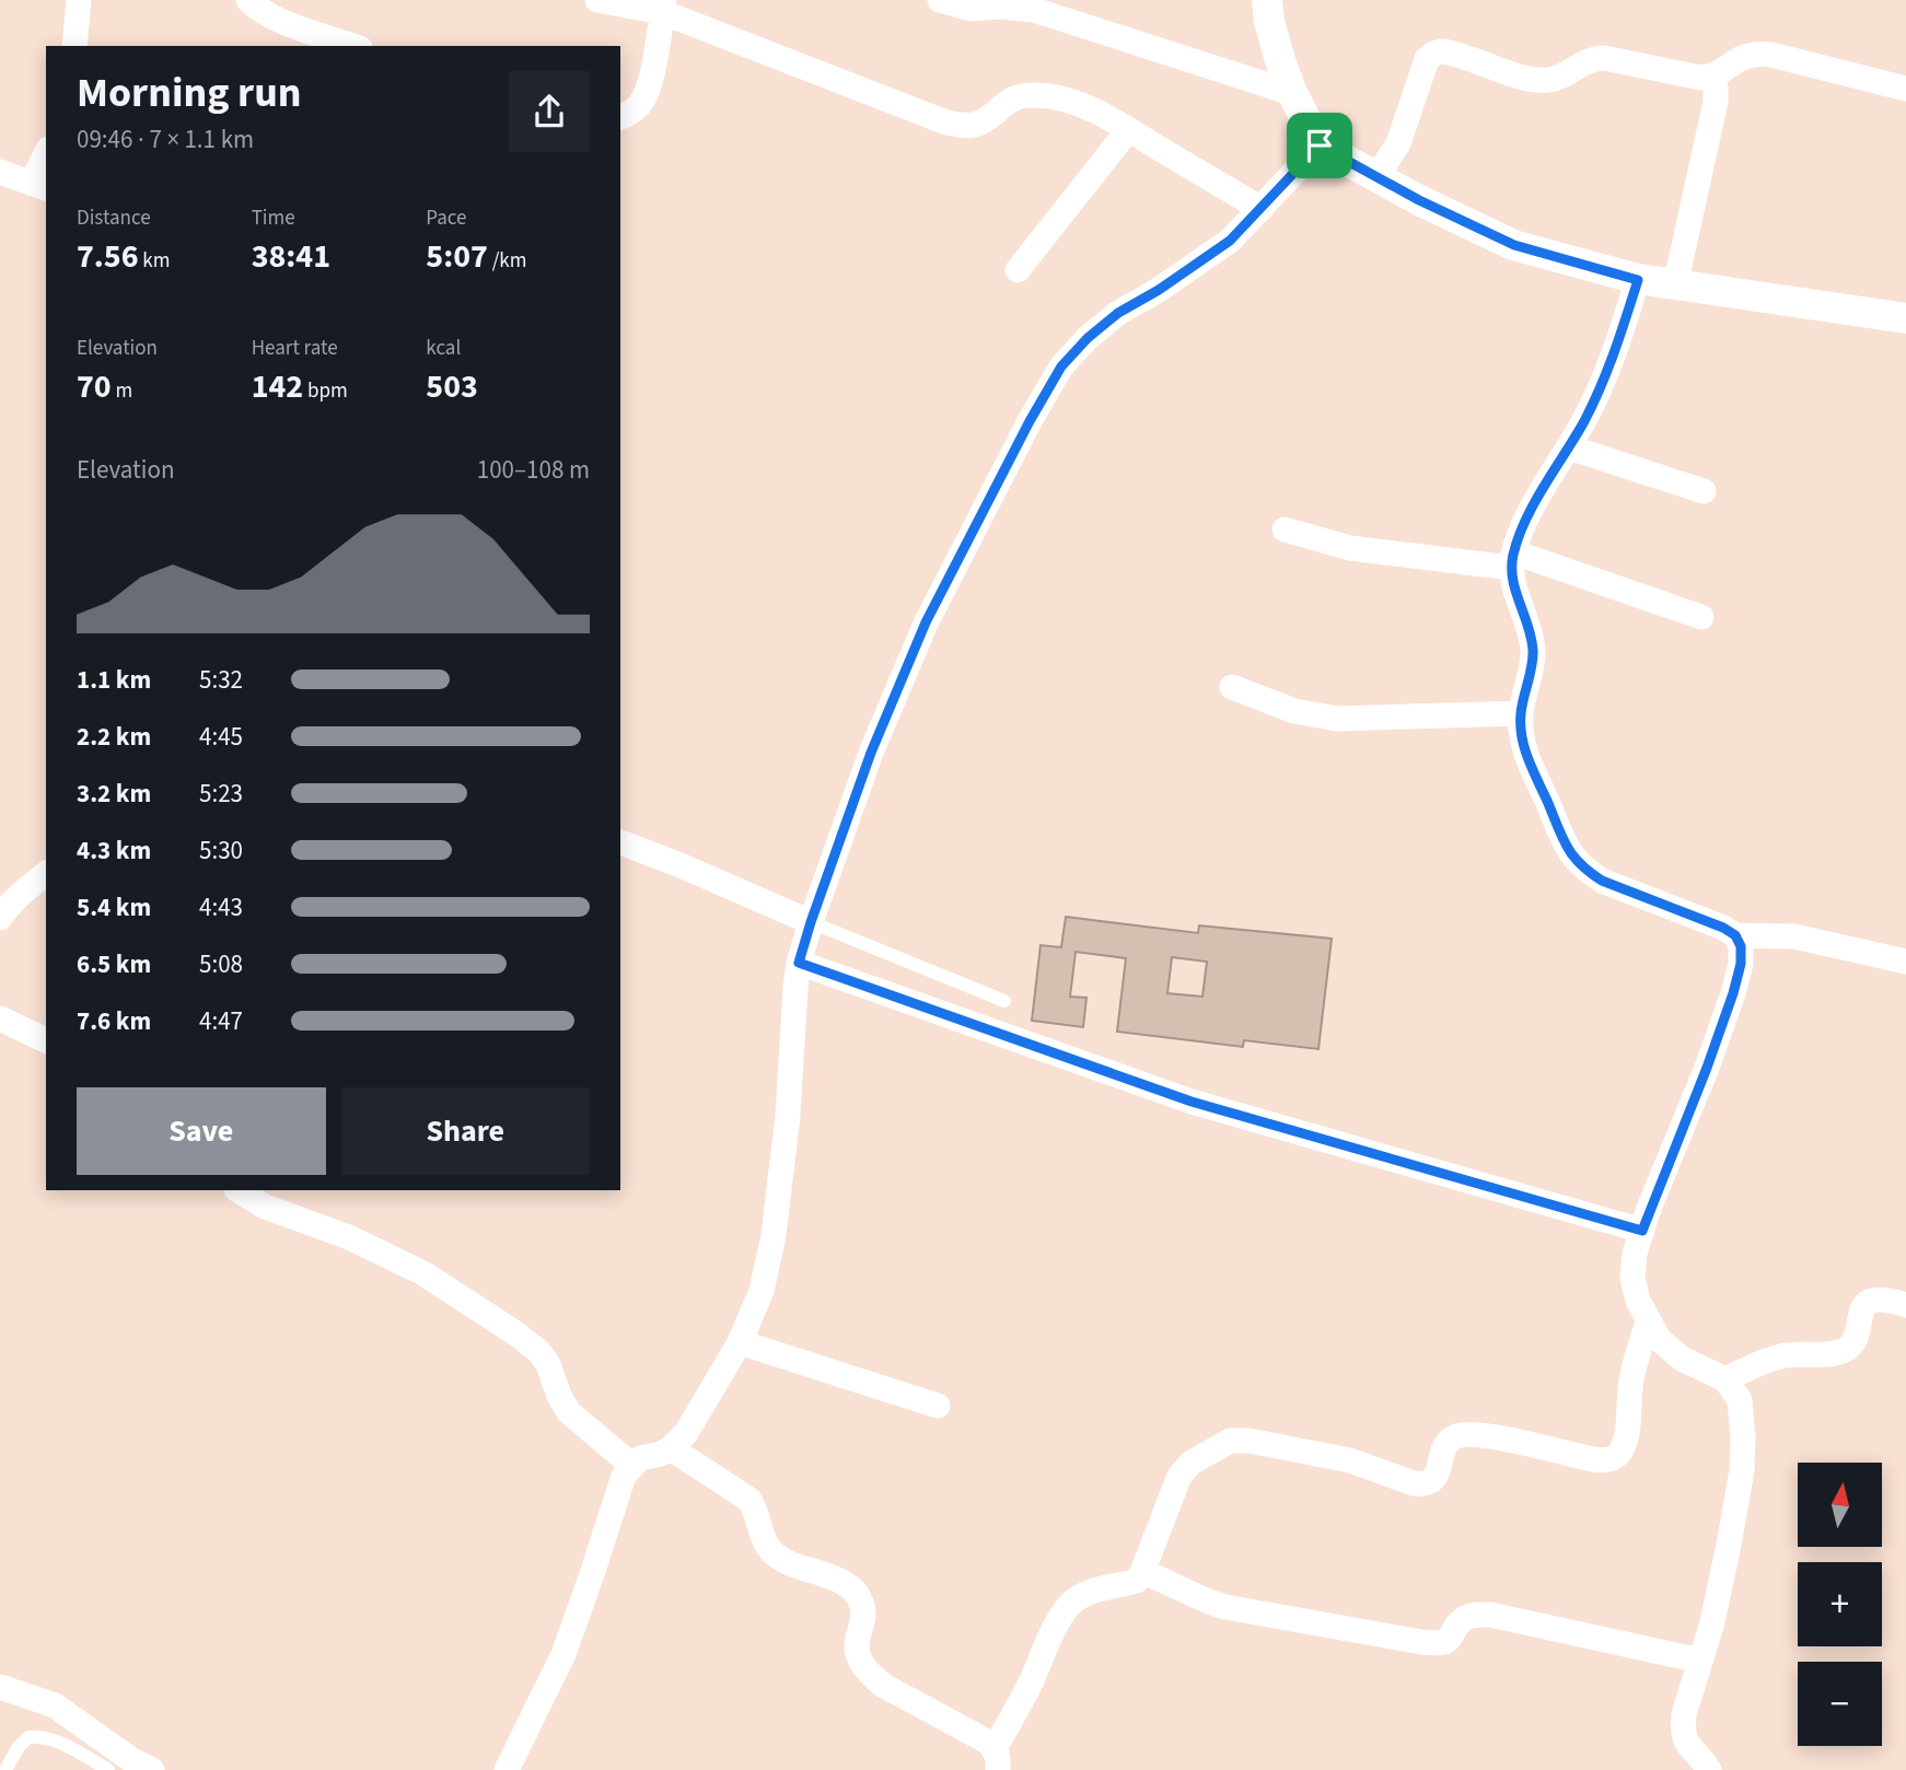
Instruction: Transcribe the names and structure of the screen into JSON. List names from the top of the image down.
{
  "north": "top",
  "page": {
    "heading": ["Morning run", "09:46 · 7 × 1.1 km"],
    "stats": [
      ["Distance", "7.56 km"],
      ["Time", "38:41"],
      ["Pace", "5:07 /km"],
      ["Elevation", "70 m"],
      ["Heart rate", "142 bpm"],
      ["kcal", "503"]
    ],
    "chart": ["Elevation", "100–108 m"],
    "list": [
      {
        "name": "1.1 km",
        "note": "5:32"
      },
      {
        "name": "2.2 km",
        "note": "4:45"
      },
      {
        "name": "3.2 km",
        "note": "5:23"
      },
      {
        "name": "4.3 km",
        "note": "5:30"
      },
      {
        "name": "5.4 km",
        "note": "4:43"
      },
      {
        "name": "6.5 km",
        "note": "5:08"
      },
      {
        "name": "7.6 km",
        "note": "4:47"
      }
    ],
    "buttons": ["Save", "Share"],
    "map_buttons": ["+", "−"]
  }
}
